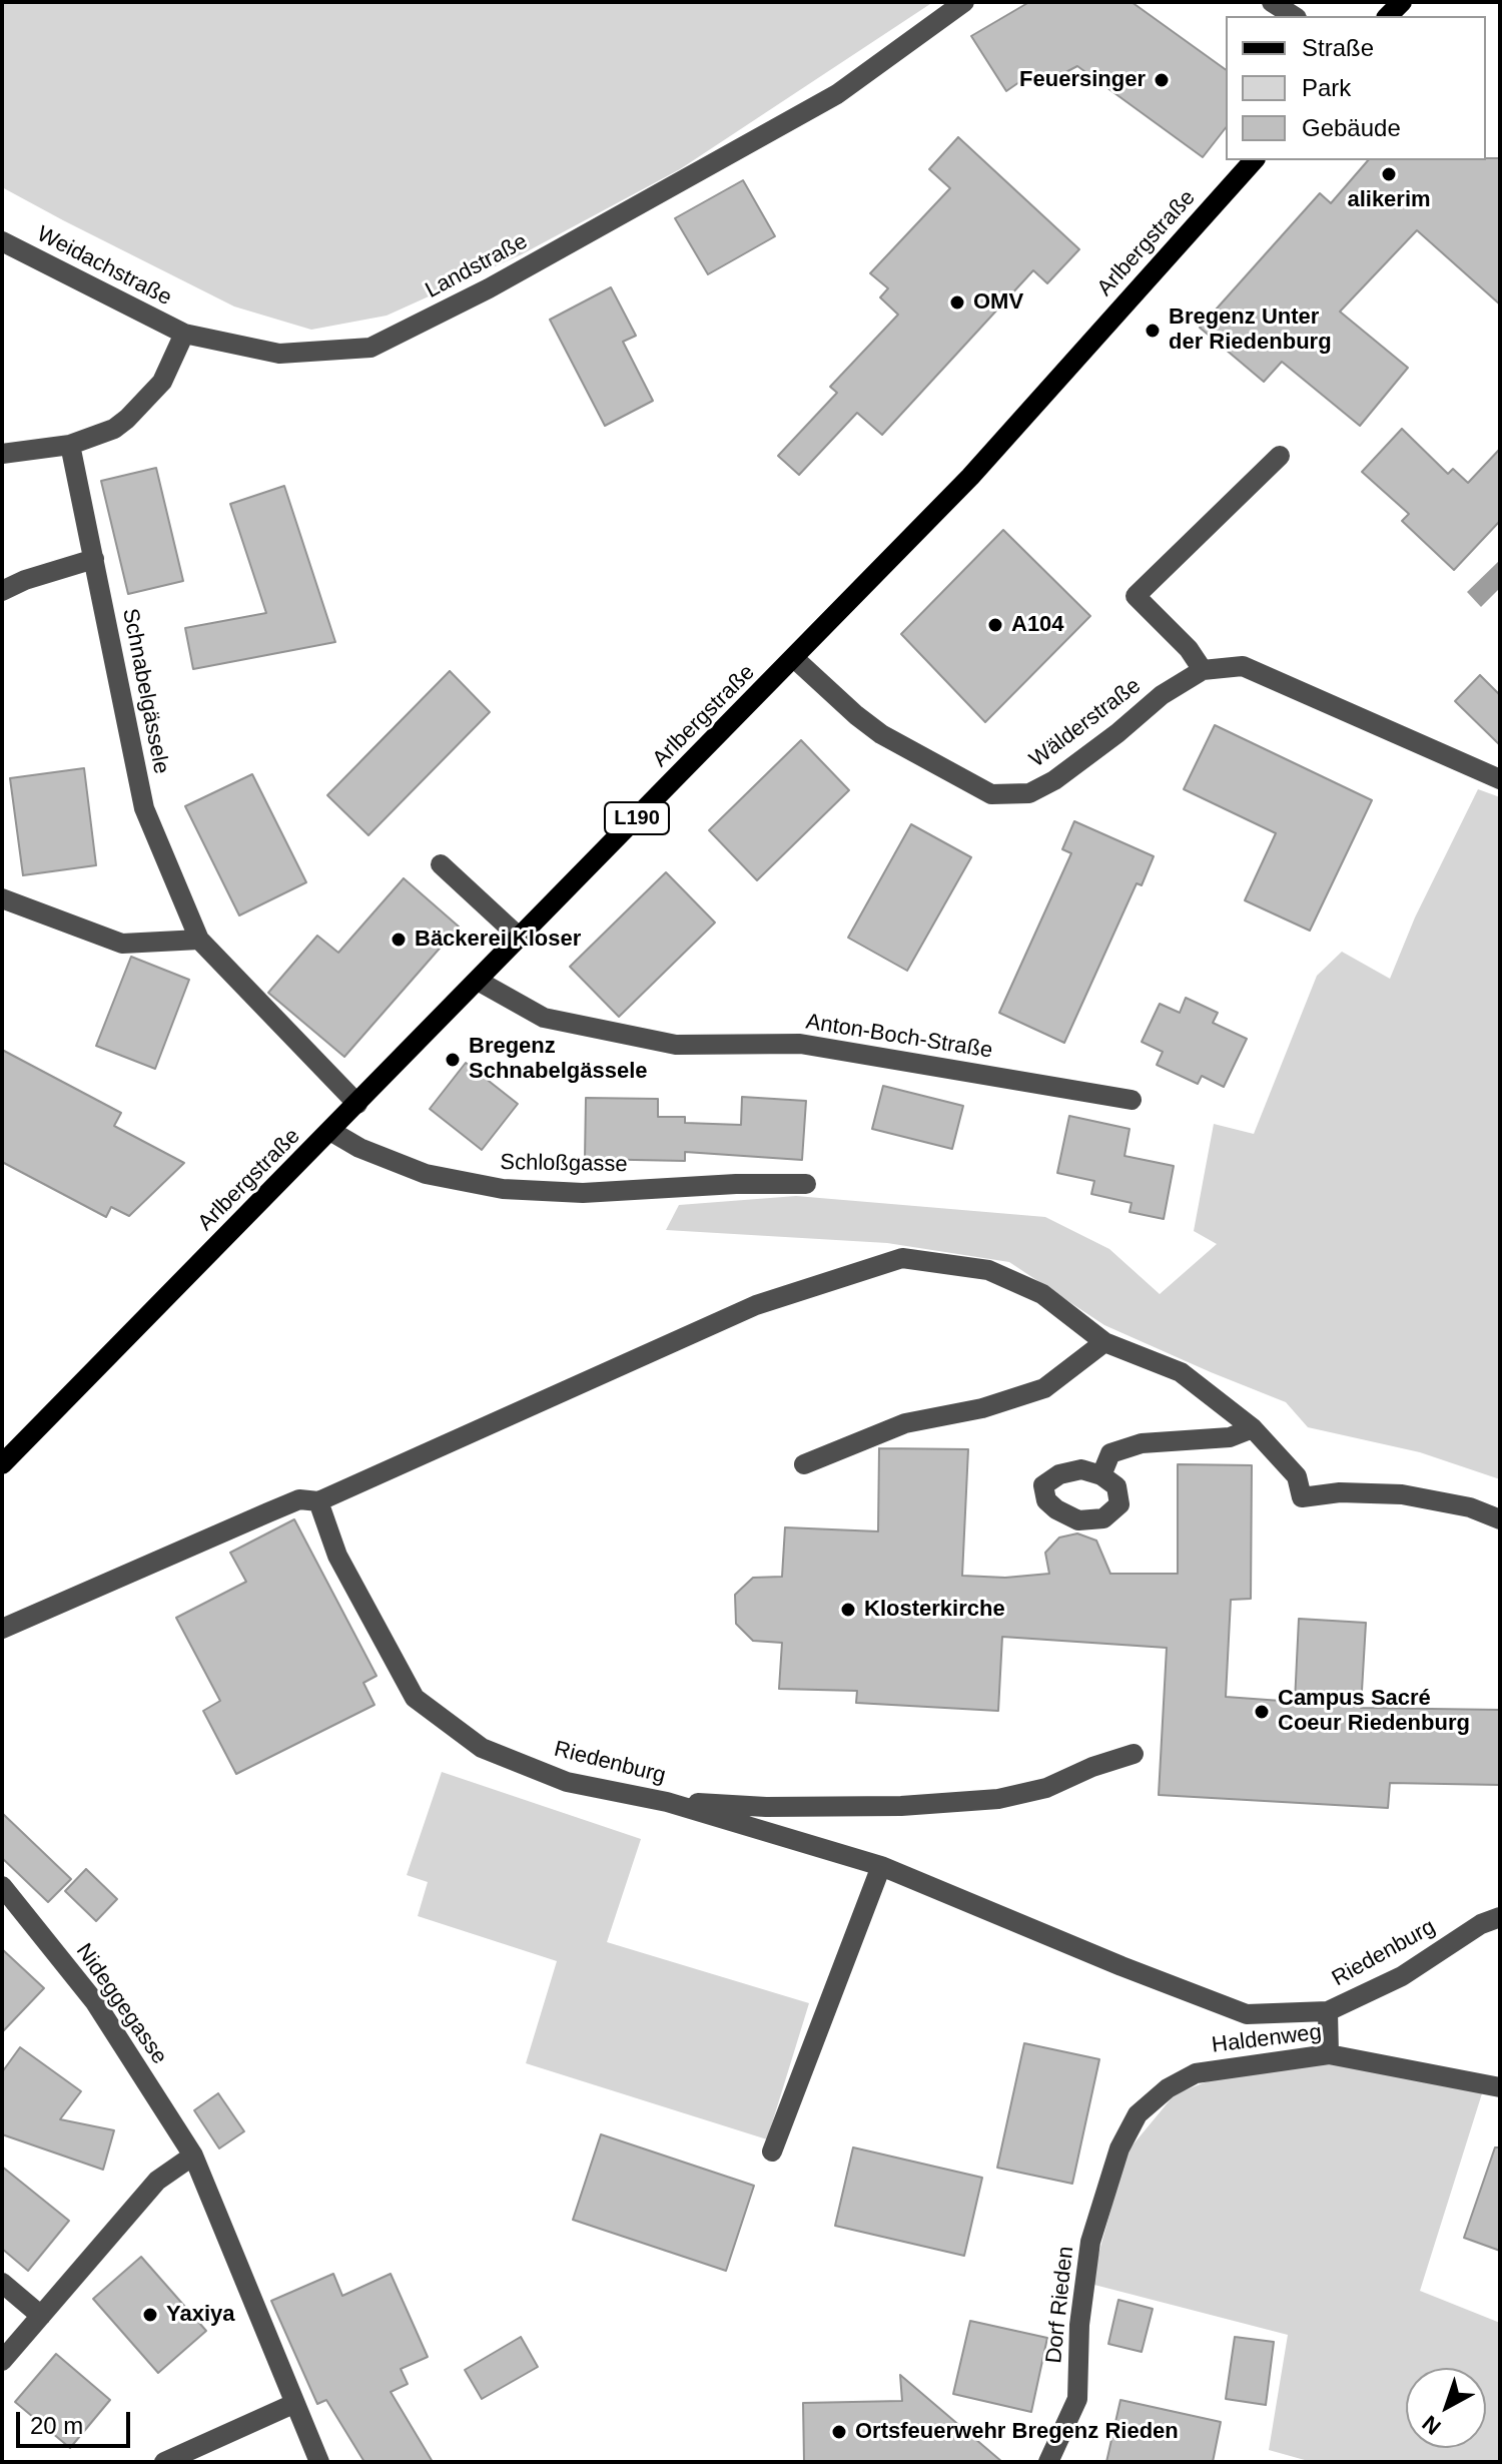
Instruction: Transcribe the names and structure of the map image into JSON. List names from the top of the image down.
{
  "streets": {
    "main road": ["Arlbergstraße", "L190"],
    "street": [
      "Weidachstraße",
      "Landstraße",
      "Schnabelgässele",
      "Wälderstraße",
      "Anton-Boch-Straße",
      "Schloßgasse",
      "Riedenburg",
      "Nideggegasse",
      "Haldenweg",
      "Dorf Rieden"
    ]
  },
  "crossings": [
    ["Arlbergstraße", "Schnabelgässele"],
    ["Arlbergstraße", "Wälderstraße"],
    ["Arlbergstraße", "Anton-Boch-Straße"],
    ["Arlbergstraße", "Schloßgasse"],
    ["Weidachstraße", "Landstraße"],
    ["Haldenweg", "Dorf Rieden"]
  ],
  "places": [
    "Feuersinger",
    "alikerim",
    "OMV",
    "Bregenz Unter der Riedenburg",
    "A104",
    "Bäckerei Kloser",
    "Bregenz Schnabelgässele",
    "Klosterkirche",
    "Campus Sacré Coeur Riedenburg",
    "Yaxiya",
    "Ortsfeuerwehr Bregenz Rieden"
  ],
  "legend": ["Straße", "Park", "Gebäude"],
  "scale_bar": "20 m",
  "north": "bottom left"
}
